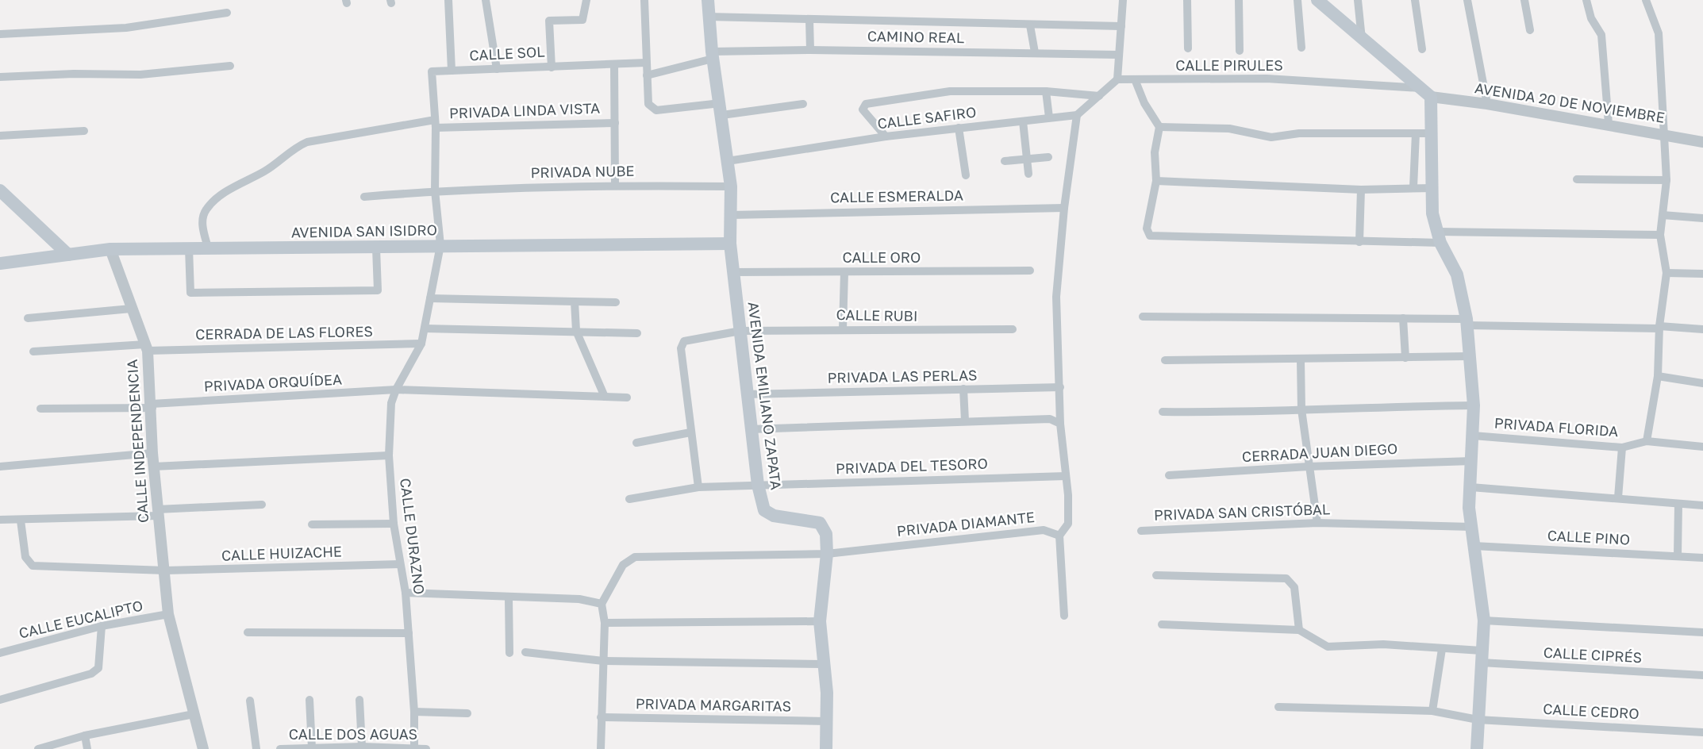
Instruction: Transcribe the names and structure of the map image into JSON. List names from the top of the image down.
{
  "streets": {
    "main road": ["AVENIDA SAN ISIDRO", "AVENIDA EMILIANO ZAPATA"],
    "street": [
      "CAMINO REAL",
      "CALLE SOL",
      "CALLE PIRULES",
      "AVENIDA 20 DE NOVIEMBRE",
      "PRIVADA LINDA VISTA",
      "CALLE SAFIRO",
      "PRIVADA NUBE",
      "CALLE ESMERALDA",
      "CALLE ORO",
      "CALLE RUBI",
      "CERRADA DE LAS FLORES",
      "PRIVADA LAS PERLAS",
      "PRIVADA ORQUÍDEA",
      "PRIVADA FLORIDA",
      "CALLE INDEPENDENCIA",
      "CERRADA JUAN DIEGO",
      "PRIVADA DEL TESORO",
      "PRIVADA SAN CRISTÓBAL",
      "PRIVADA DIAMANTE",
      "CALLE DURAZNO",
      "CALLE PINO",
      "CALLE HUIZACHE",
      "CALLE EUCALIPTO",
      "CALLE CIPRÉS",
      "PRIVADA MARGARITAS",
      "CALLE CEDRO",
      "CALLE DOS AGUAS"
    ]
  },
  "crossings": [
    ["CAMINO REAL", "AVENIDA EMILIANO ZAPATA"],
    ["CALLE SOL", "CALLE DURAZNO"],
    ["PRIVADA LINDA VISTA", "PRIVADA NUBE"],
    ["PRIVADA LINDA VISTA", "AVENIDA SAN ISIDRO"],
    ["PRIVADA LINDA VISTA", "CALLE DURAZNO"],
    ["CALLE SAFIRO", "AVENIDA EMILIANO ZAPATA"],
    ["PRIVADA NUBE", "AVENIDA EMILIANO ZAPATA"],
    ["PRIVADA NUBE", "CALLE DURAZNO"],
    ["CALLE ESMERALDA", "AVENIDA EMILIANO ZAPATA"],
    ["AVENIDA SAN ISIDRO", "AVENIDA EMILIANO ZAPATA"],
    ["AVENIDA SAN ISIDRO", "CALLE INDEPENDENCIA"],
    ["AVENIDA SAN ISIDRO", "CALLE DURAZNO"],
    ["CALLE ORO", "AVENIDA EMILIANO ZAPATA"],
    ["CALLE RUBI", "AVENIDA EMILIANO ZAPATA"],
    ["CERRADA DE LAS FLORES", "CALLE INDEPENDENCIA"],
    ["CERRADA DE LAS FLORES", "CALLE DURAZNO"],
    ["PRIVADA LAS PERLAS", "AVENIDA EMILIANO ZAPATA"],
    ["PRIVADA ORQUÍDEA", "CALLE INDEPENDENCIA"],
    ["PRIVADA ORQUÍDEA", "CALLE DURAZNO"],
    ["AVENIDA EMILIANO ZAPATA", "PRIVADA DEL TESORO"],
    ["AVENIDA EMILIANO ZAPATA", "PRIVADA DIAMANTE"],
    ["AVENIDA EMILIANO ZAPATA", "PRIVADA MARGARITAS"],
    ["CALLE INDEPENDENCIA", "CALLE HUIZACHE"],
    ["CALLE INDEPENDENCIA", "CALLE EUCALIPTO"],
    ["CALLE DURAZNO", "CALLE HUIZACHE"],
    ["CALLE DURAZNO", "CALLE DOS AGUAS"]
  ]
}
